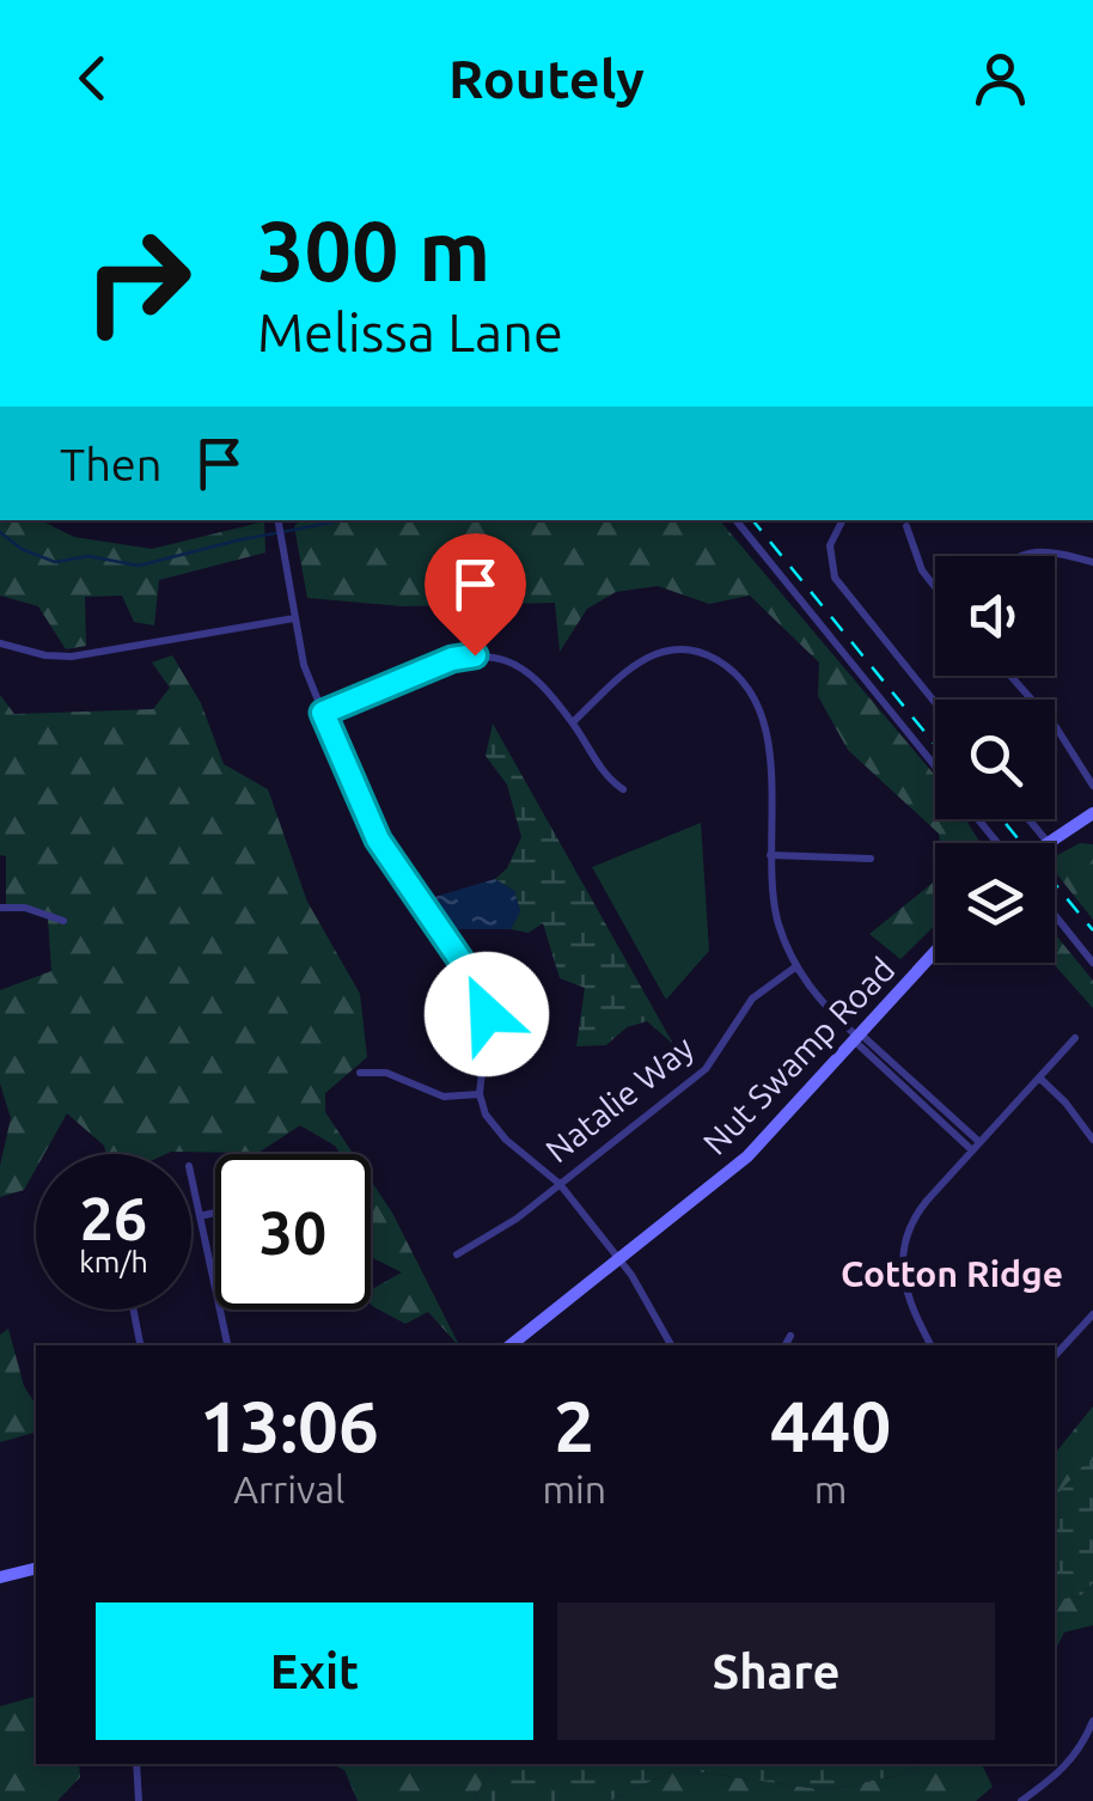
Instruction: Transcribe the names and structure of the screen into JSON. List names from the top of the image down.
{
  "streets": {
    "main road": ["Nut Swamp Road"],
    "street": ["Natalie Way"]
  },
  "districts": ["Cotton Ridge"],
  "page": {
    "header": "Routely",
    "turn": ["300 m", "Melissa Lane"],
    "then": "Then",
    "speed": "26 km/h",
    "limit": "30",
    "eta": [
      "13:06",
      "Arrival",
      "2",
      "min",
      "440",
      "m"
    ],
    "buttons": ["Exit", "Share"]
  }
}
